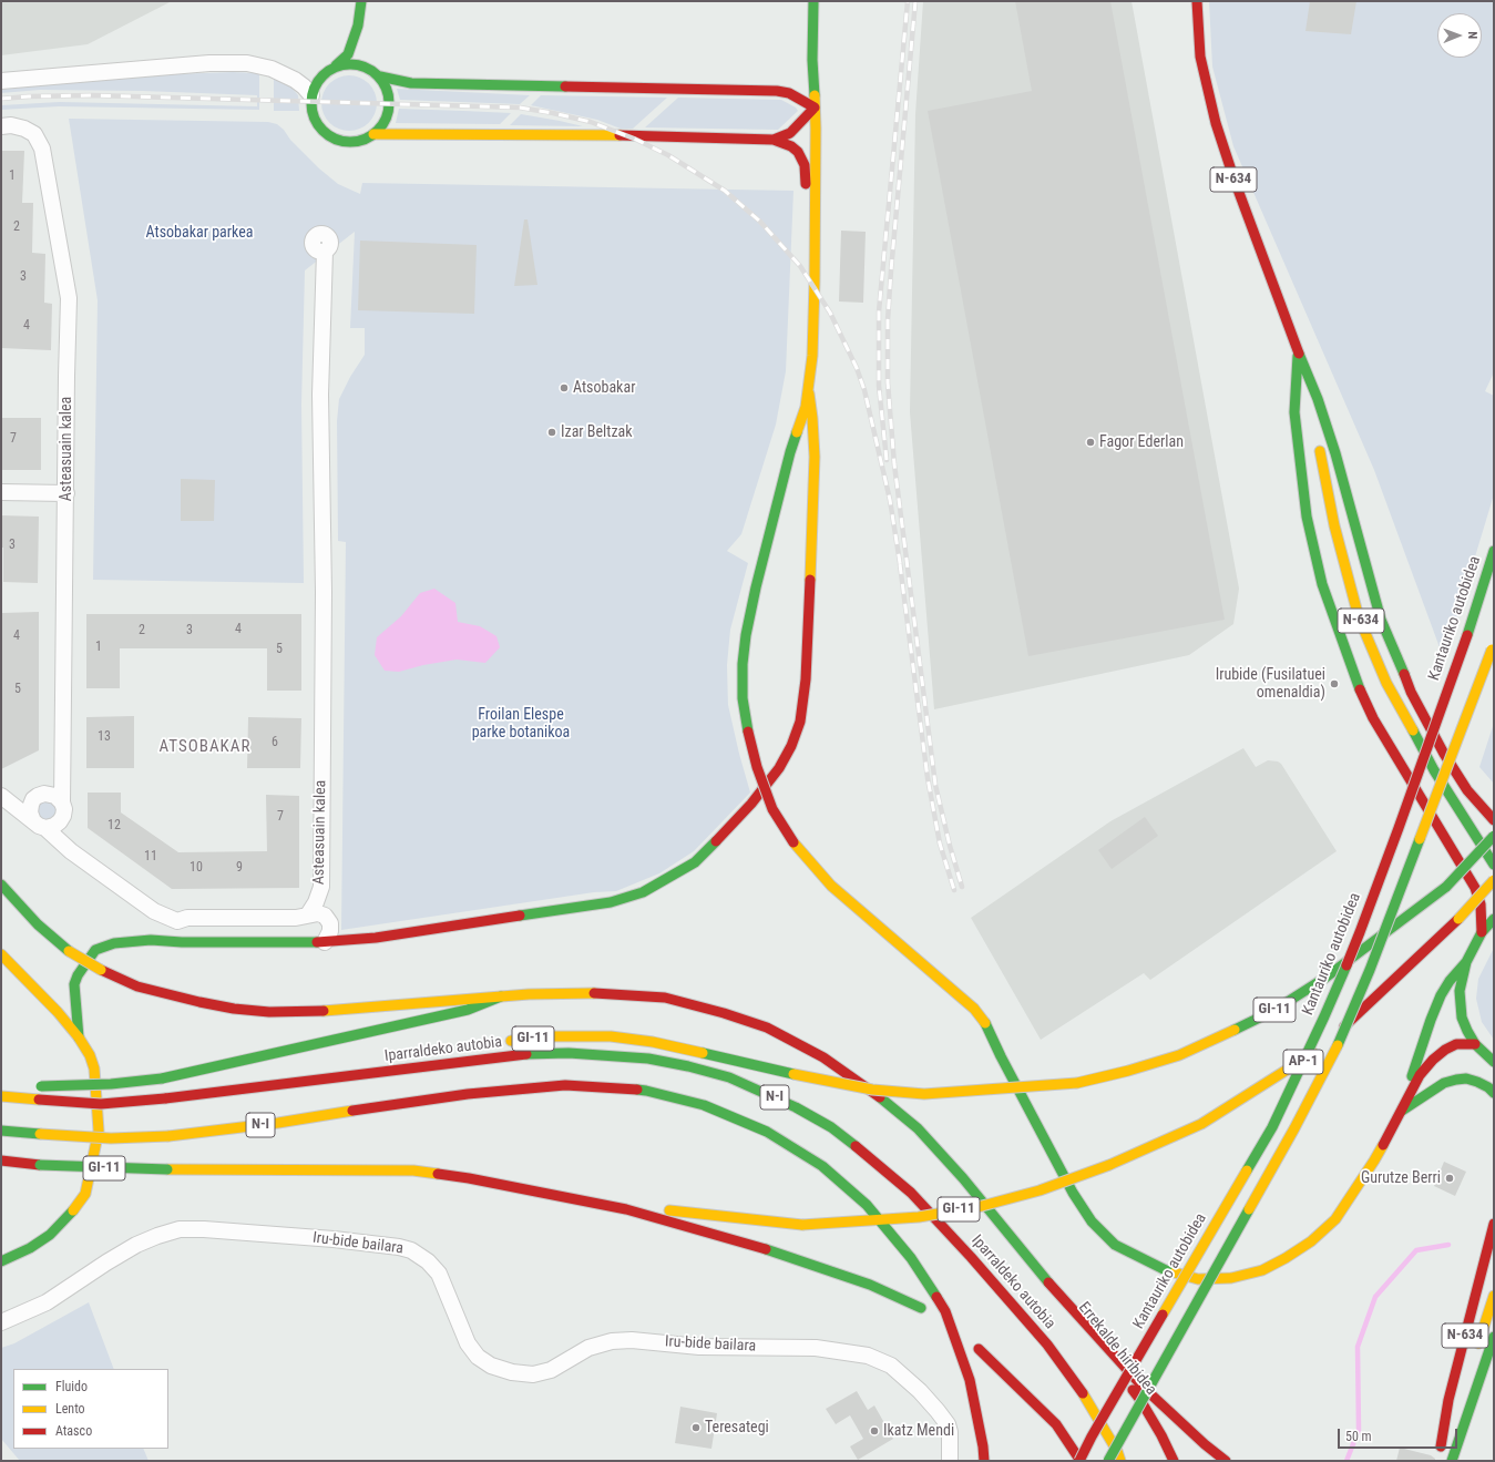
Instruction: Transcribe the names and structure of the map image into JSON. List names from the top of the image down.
{
  "streets": {
    "main road": [
      "N-634",
      "Kantauriko autobidea",
      "GI-11",
      "Iparraldeko autobia",
      "AP-1",
      "N-I",
      "Errekalde hiribidea"
    ],
    "street": ["Asteasuain kalea", "Iru-bide bailara"]
  },
  "districts": ["ATSOBAKAR"],
  "parks": ["Atsobakar parkea", "Froilan Elespe parke botanikoa"],
  "places": [
    "Atsobakar",
    "Izar Beltzak",
    "Fagor Ederlan",
    "Irubide (Fusilatuei omenaldia)",
    "Gurutze Berri",
    "Teresategi",
    "Ikatz Mendi"
  ],
  "house_numbers": [
    "1",
    "2",
    "3",
    "4",
    "7",
    "3",
    "4",
    "2",
    "3",
    "4",
    "1",
    "5",
    "5",
    "13",
    "6",
    "7",
    "12",
    "11",
    "10",
    "9"
  ],
  "legend": ["Fluido", "Lento", "Atasco"],
  "scale_bar": "50 m",
  "north": "right"
}
